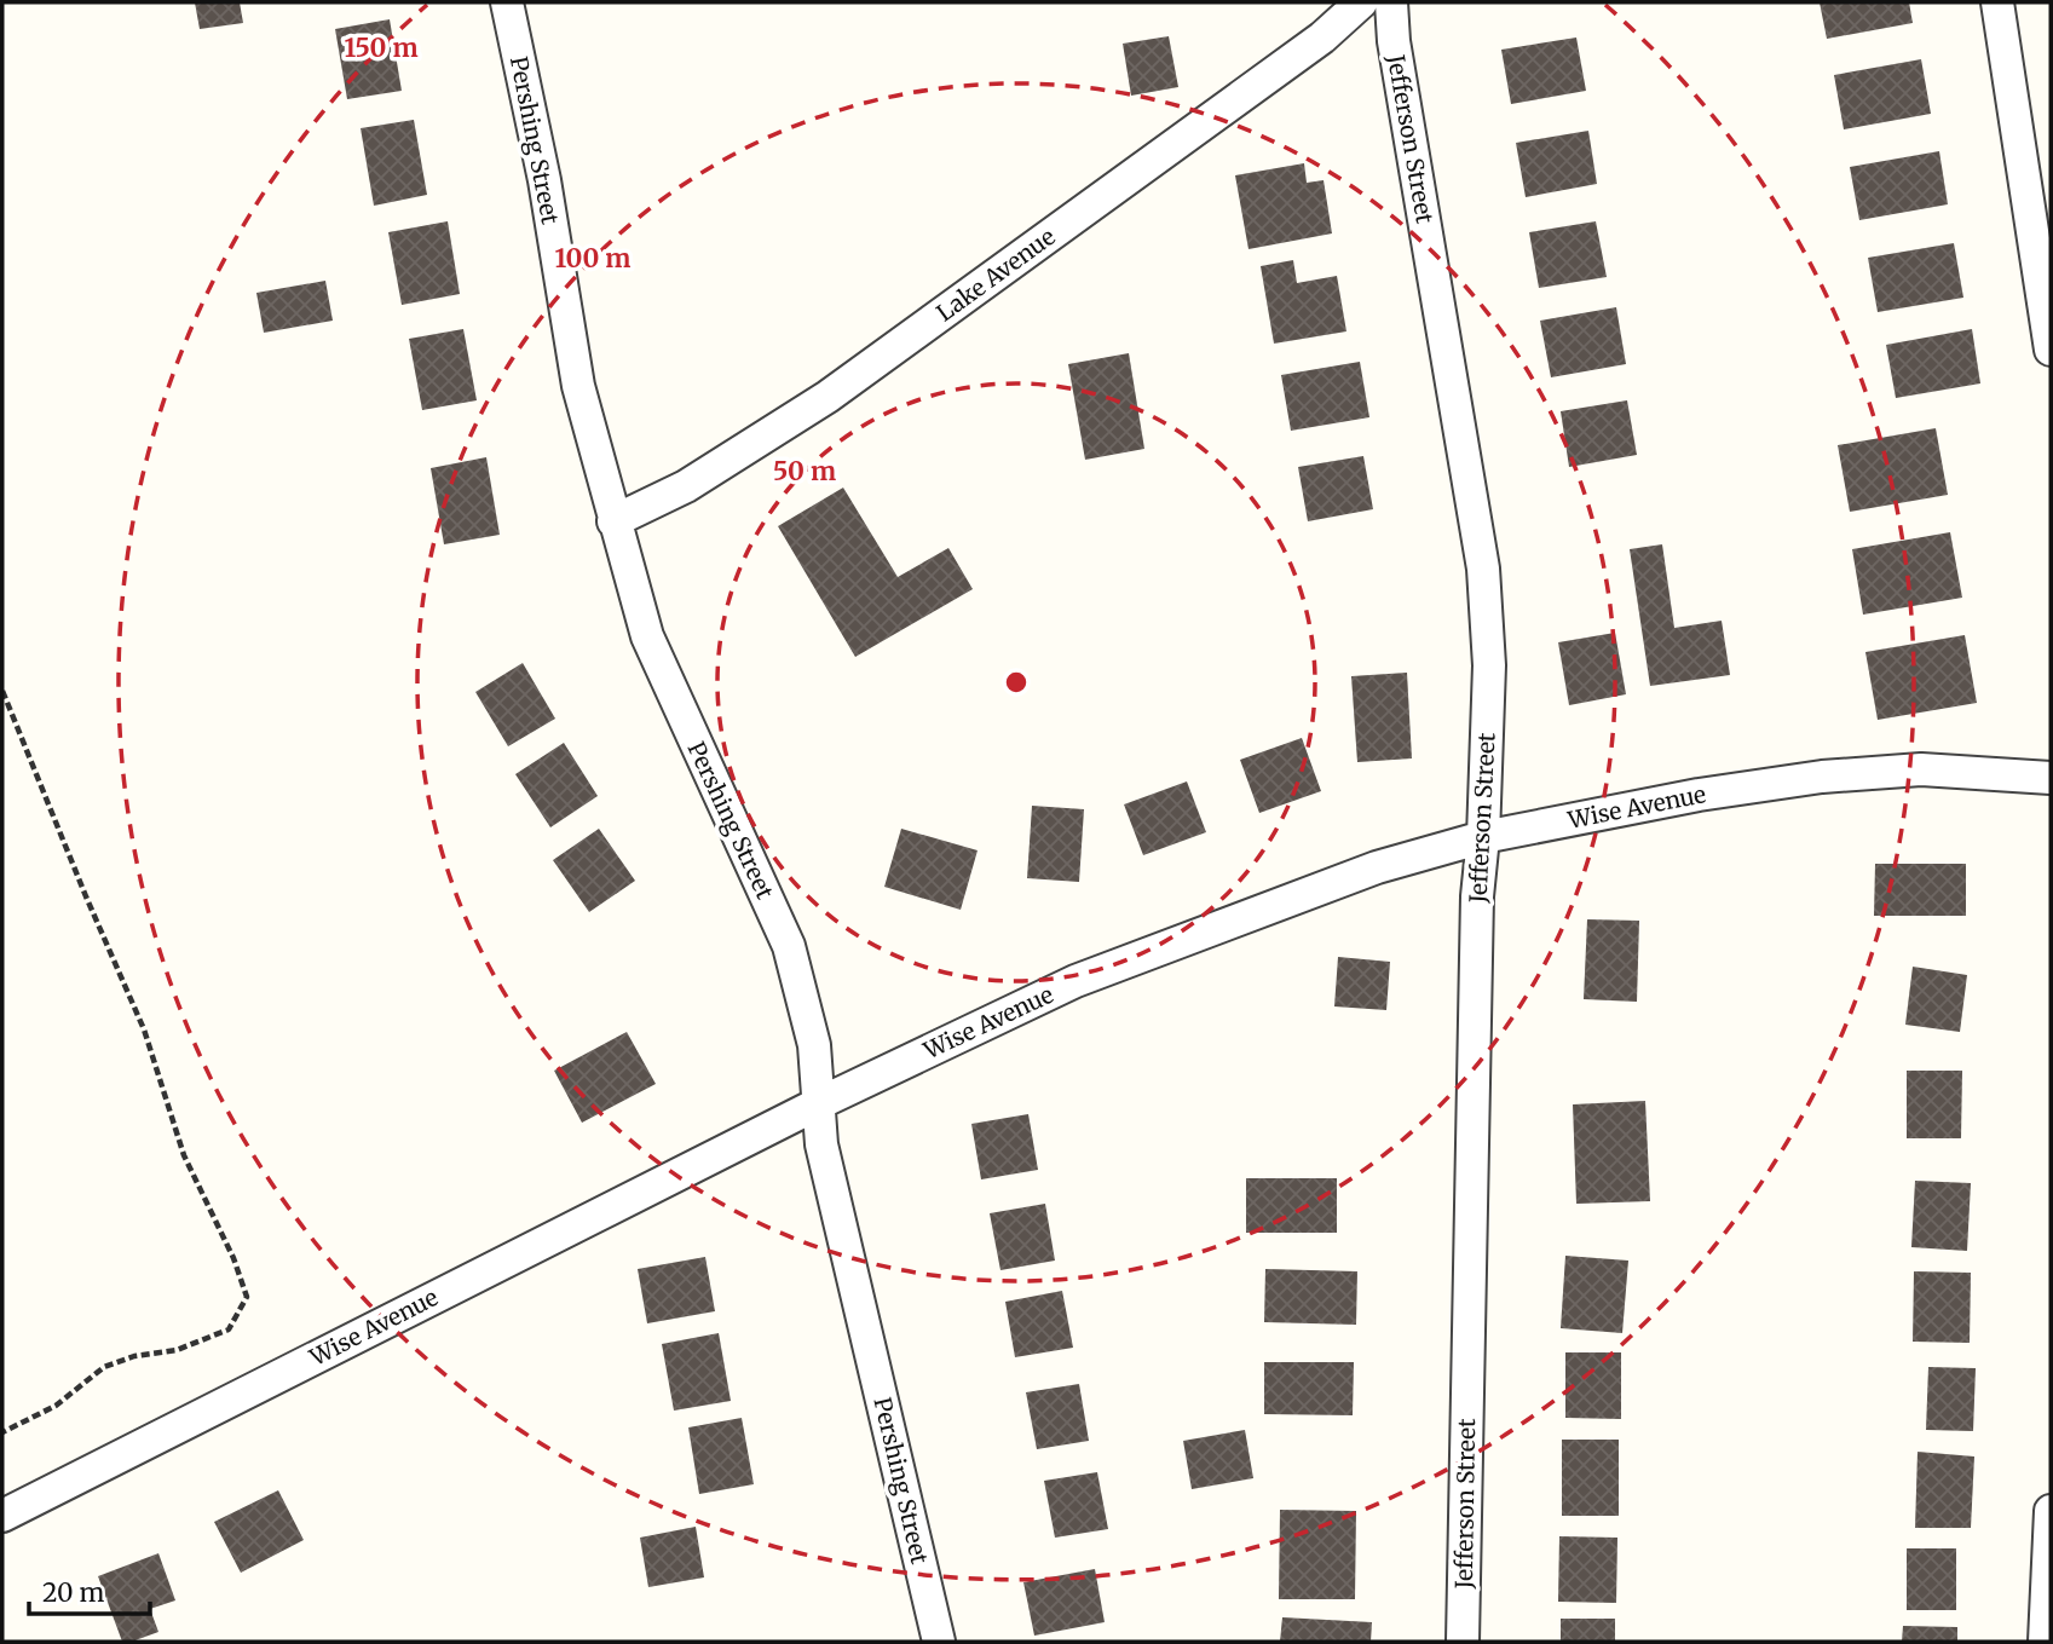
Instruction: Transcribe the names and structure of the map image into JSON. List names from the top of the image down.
{
  "streets": {
    "street": [
      "Jefferson Street",
      "Pershing Street",
      "Lake Avenue",
      "Wise Avenue"
    ]
  },
  "crossings": [
    ["Jefferson Street", "Wise Avenue"],
    ["Pershing Street", "Lake Avenue"],
    ["Pershing Street", "Wise Avenue"]
  ],
  "scale_bar": "20 m",
  "rings": ["150 m", "100 m", "50 m"]
}
